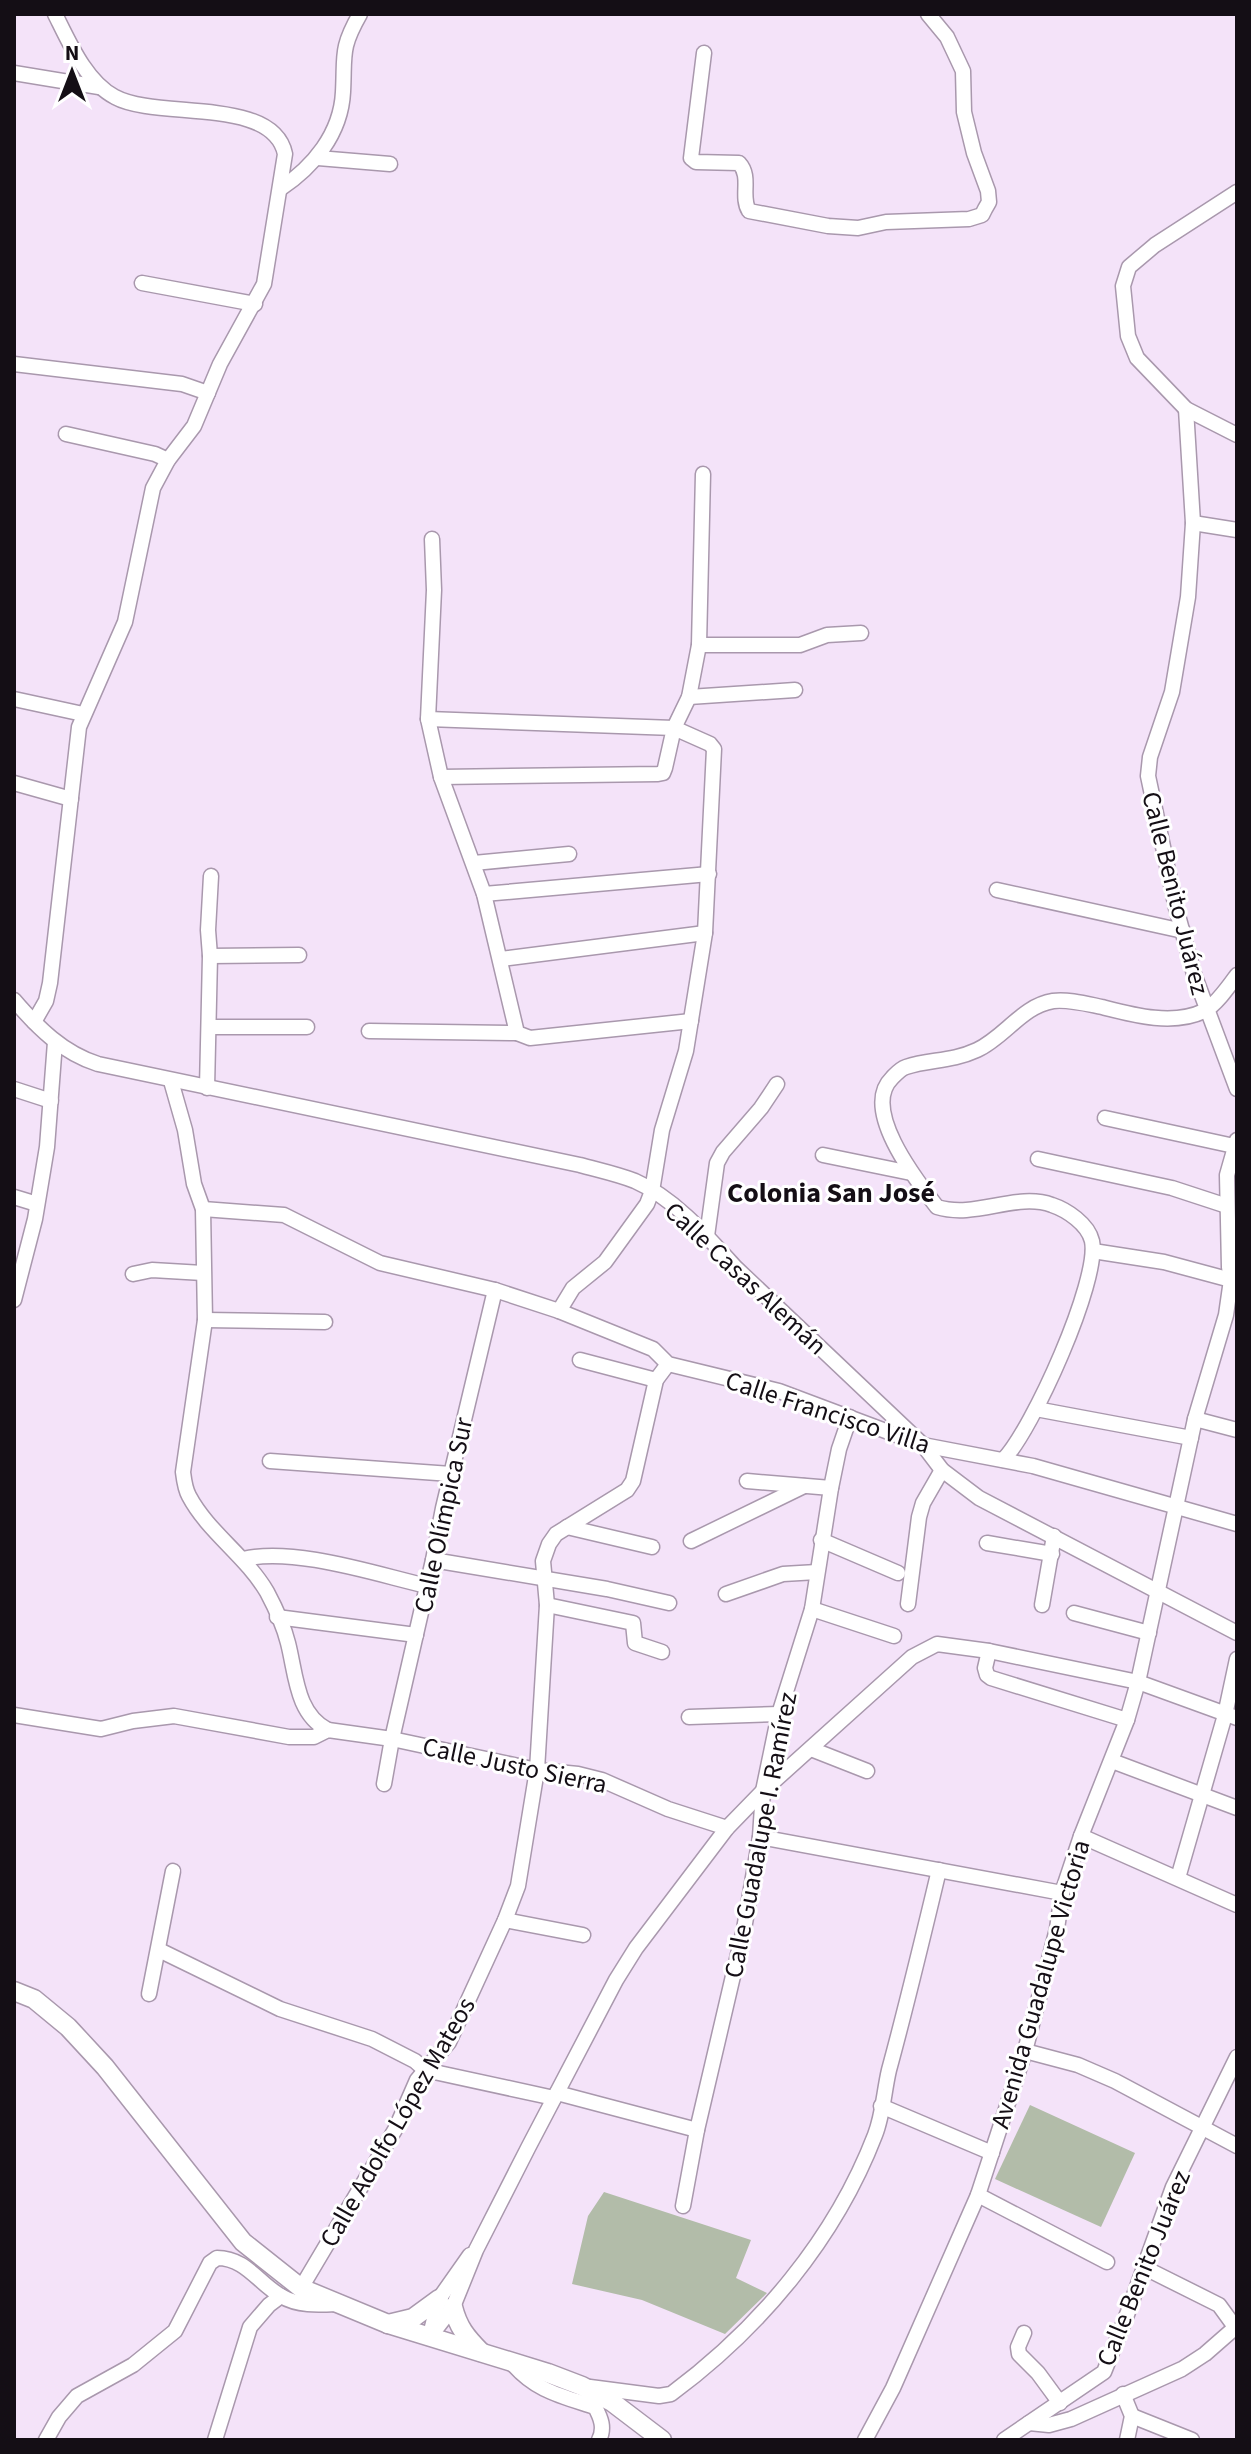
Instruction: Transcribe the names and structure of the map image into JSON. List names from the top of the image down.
{
  "streets": {
    "street": [
      "Calle Benito Juárez",
      "Calle Casas Alemán",
      "Calle Francisco Villa",
      "Calle Olímpica Sur",
      "Calle Justo Sierra",
      "Calle Guadalupe I. Ramírez",
      "Avenida Guadalupe Victoria",
      "Calle Adolfo López Mateos"
    ]
  },
  "crossings": [
    ["Calle Casas Alemán", "Calle Francisco Villa"],
    ["Calle Casas Alemán", "Avenida Guadalupe Victoria"],
    ["Calle Francisco Villa", "Calle Olímpica Sur"],
    ["Calle Francisco Villa", "Calle Guadalupe I. Ramírez"],
    ["Calle Francisco Villa", "Avenida Guadalupe Victoria"],
    ["Calle Francisco Villa", "Calle Adolfo López Mateos"],
    ["Calle Olímpica Sur", "Calle Justo Sierra"],
    ["Calle Justo Sierra", "Calle Adolfo López Mateos"]
  ],
  "districts": ["Colonia San José"],
  "north": "top"
}
